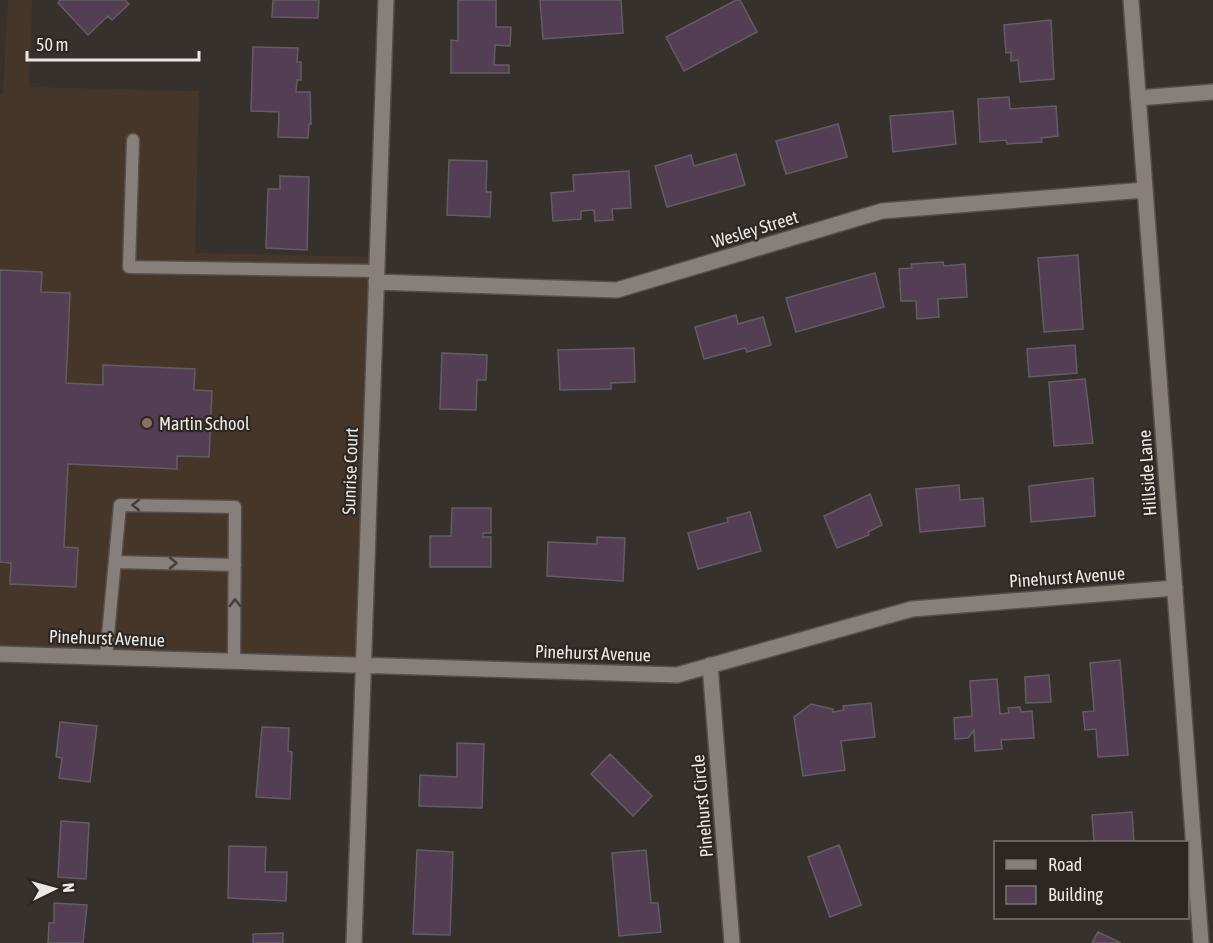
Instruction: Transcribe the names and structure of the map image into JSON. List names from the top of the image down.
{
  "streets": {
    "street": [
      "Wesley Street",
      "Sunrise Court",
      "Hillside Lane",
      "Pinehurst Avenue",
      "Pinehurst Circle"
    ]
  },
  "crossings": [
    ["Wesley Street", "Sunrise Court"],
    ["Wesley Street", "Hillside Lane"],
    ["Sunrise Court", "Pinehurst Avenue"],
    ["Hillside Lane", "Pinehurst Avenue"],
    ["Pinehurst Avenue", "Pinehurst Circle"]
  ],
  "places": ["Martin School"],
  "legend": ["Road", "Building"],
  "scale_bar": "50 m",
  "north": "right"
}
